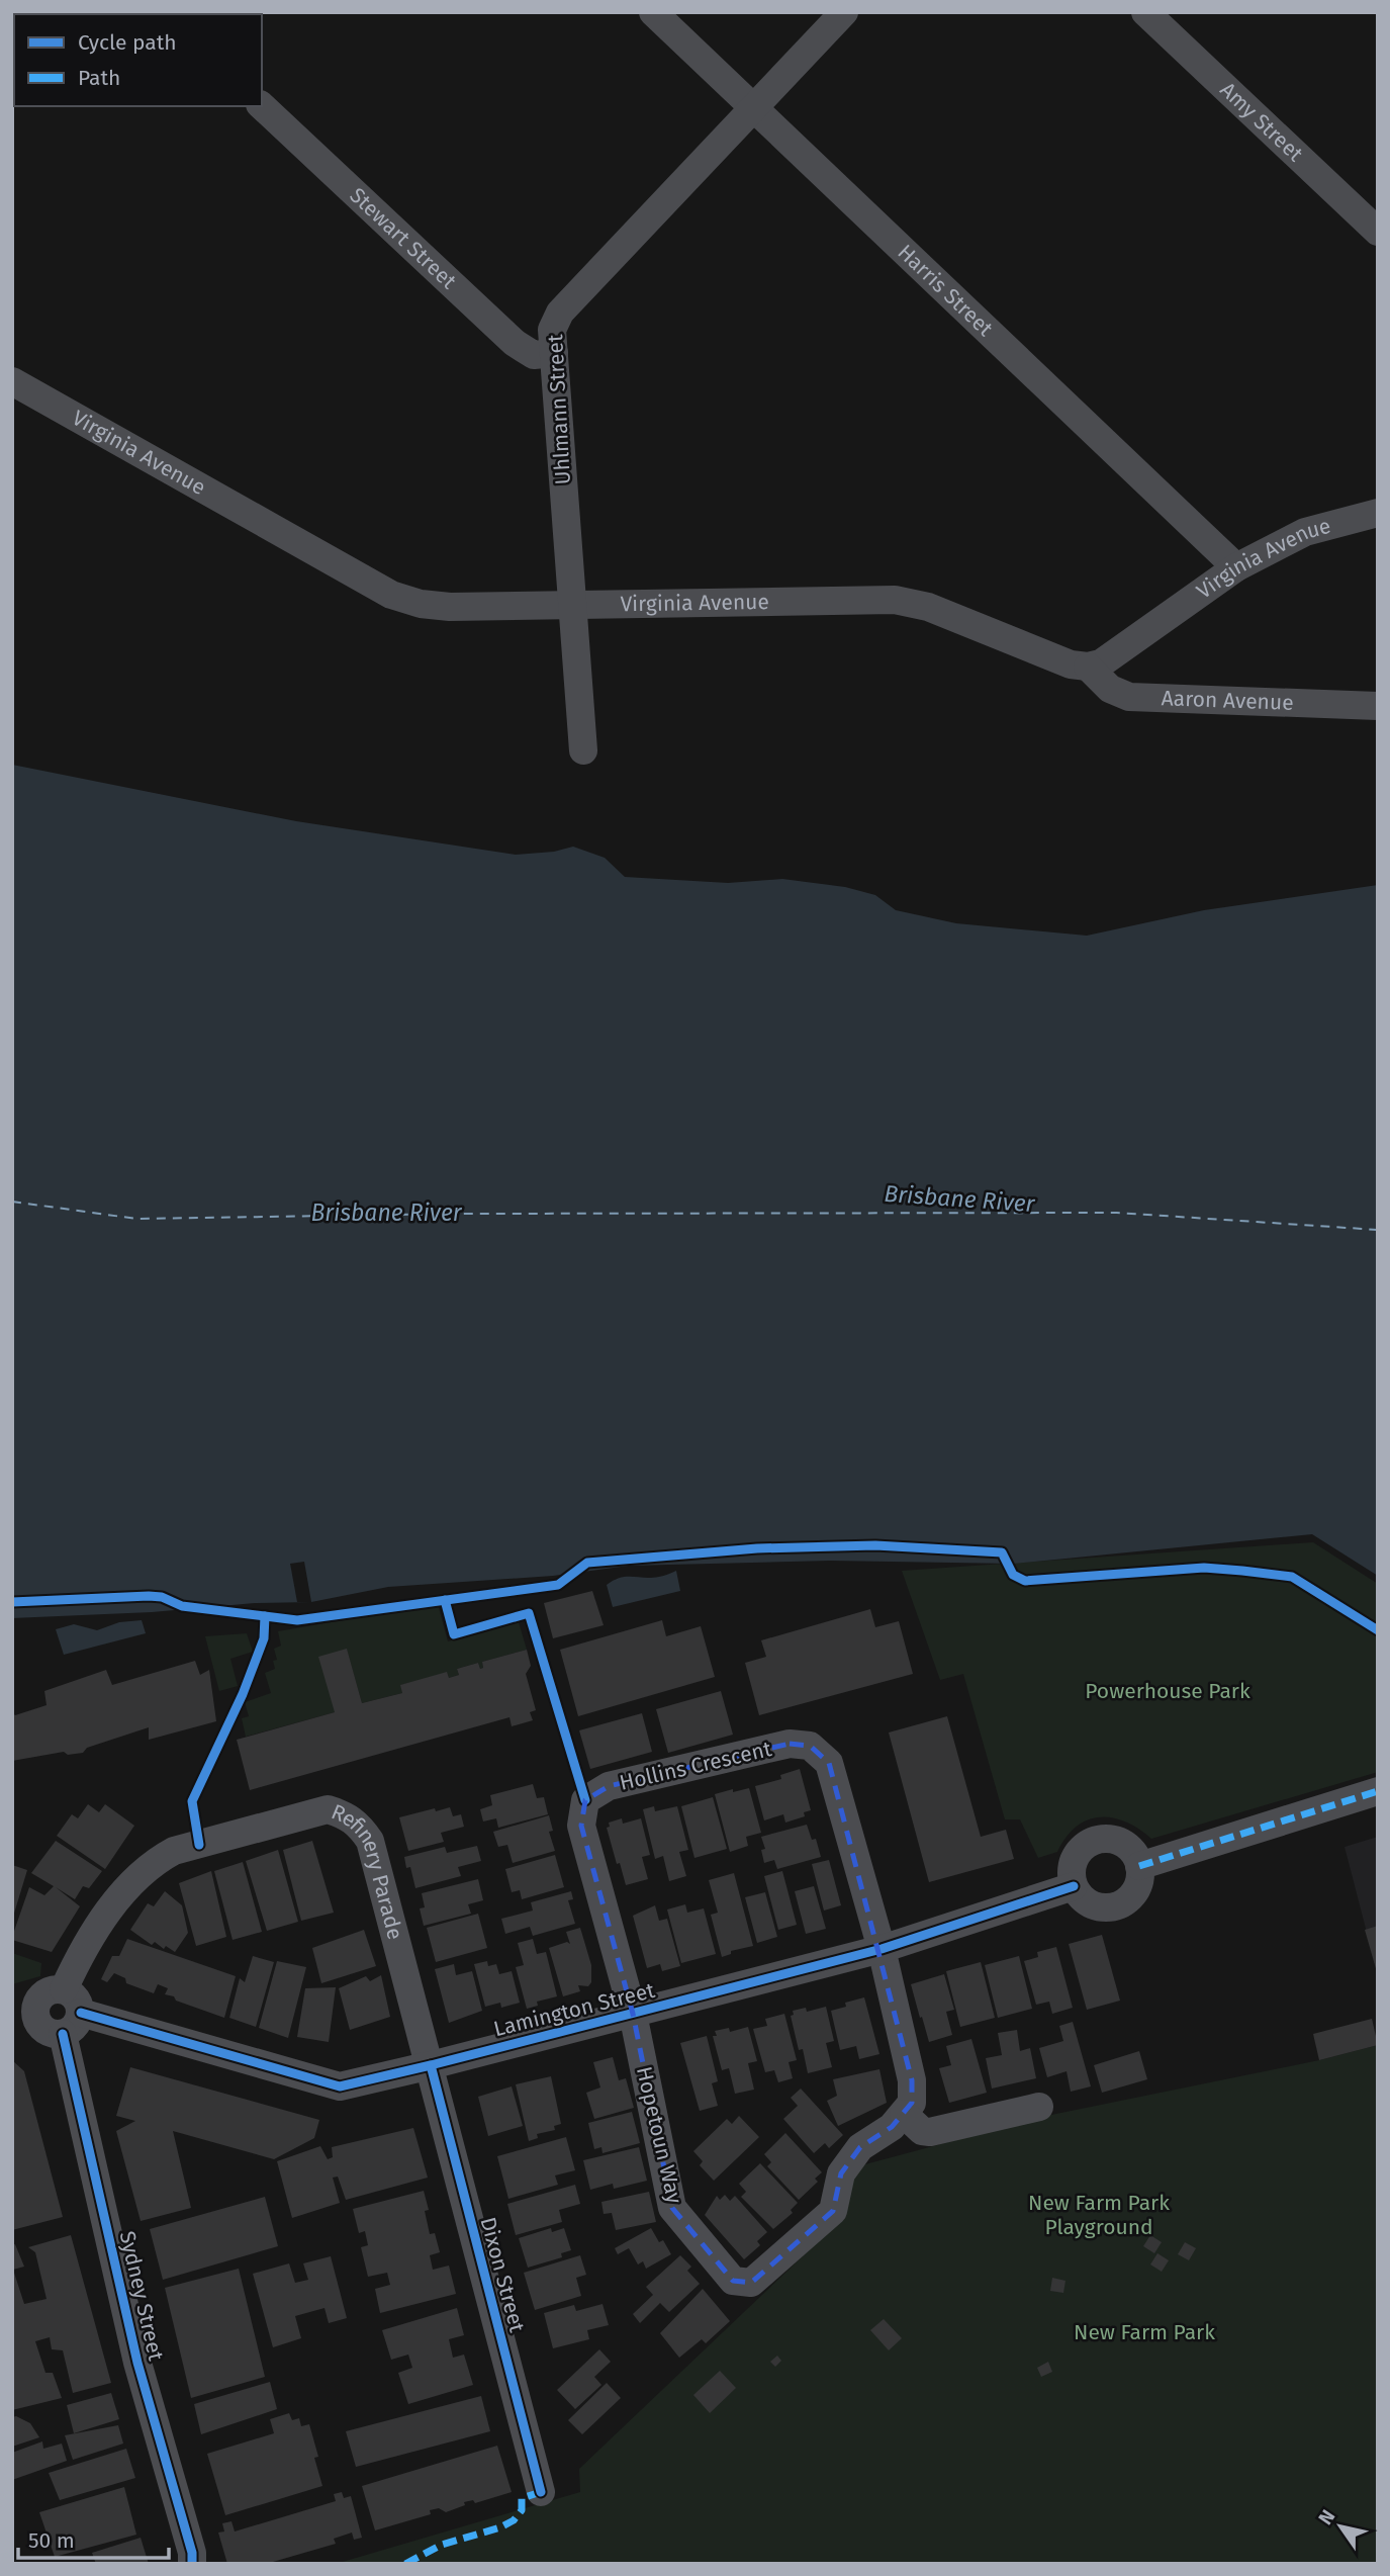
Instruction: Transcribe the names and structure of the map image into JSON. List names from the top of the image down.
{
  "streets": {
    "street": [
      "Amy Street",
      "Stewart Street",
      "Harris Street",
      "Uhlmann Street",
      "Virginia Avenue",
      "Aaron Avenue",
      "Hollins Crescent",
      "Refinery Parade",
      "Lamington Street",
      "Hopetoun Way",
      "Dixon Street",
      "Sydney Street"
    ]
  },
  "crossings": [
    ["Stewart Street", "Uhlmann Street"],
    ["Harris Street", "Uhlmann Street"],
    ["Harris Street", "Virginia Avenue"],
    ["Uhlmann Street", "Virginia Avenue"],
    ["Virginia Avenue", "Aaron Avenue"],
    ["Hollins Crescent", "Lamington Street"],
    ["Hollins Crescent", "Hopetoun Way"],
    ["Refinery Parade", "Lamington Street"],
    ["Refinery Parade", "Dixon Street"],
    ["Refinery Parade", "Sydney Street"],
    ["Lamington Street", "Hopetoun Way"],
    ["Lamington Street", "Dixon Street"],
    ["Lamington Street", "Sydney Street"]
  ],
  "water": ["Brisbane River"],
  "parks": ["Powerhouse Park", "New Farm Park Playground", "New Farm Park"],
  "legend": ["Cycle path", "Path"],
  "scale_bar": "50 m",
  "north": "top left"
}
